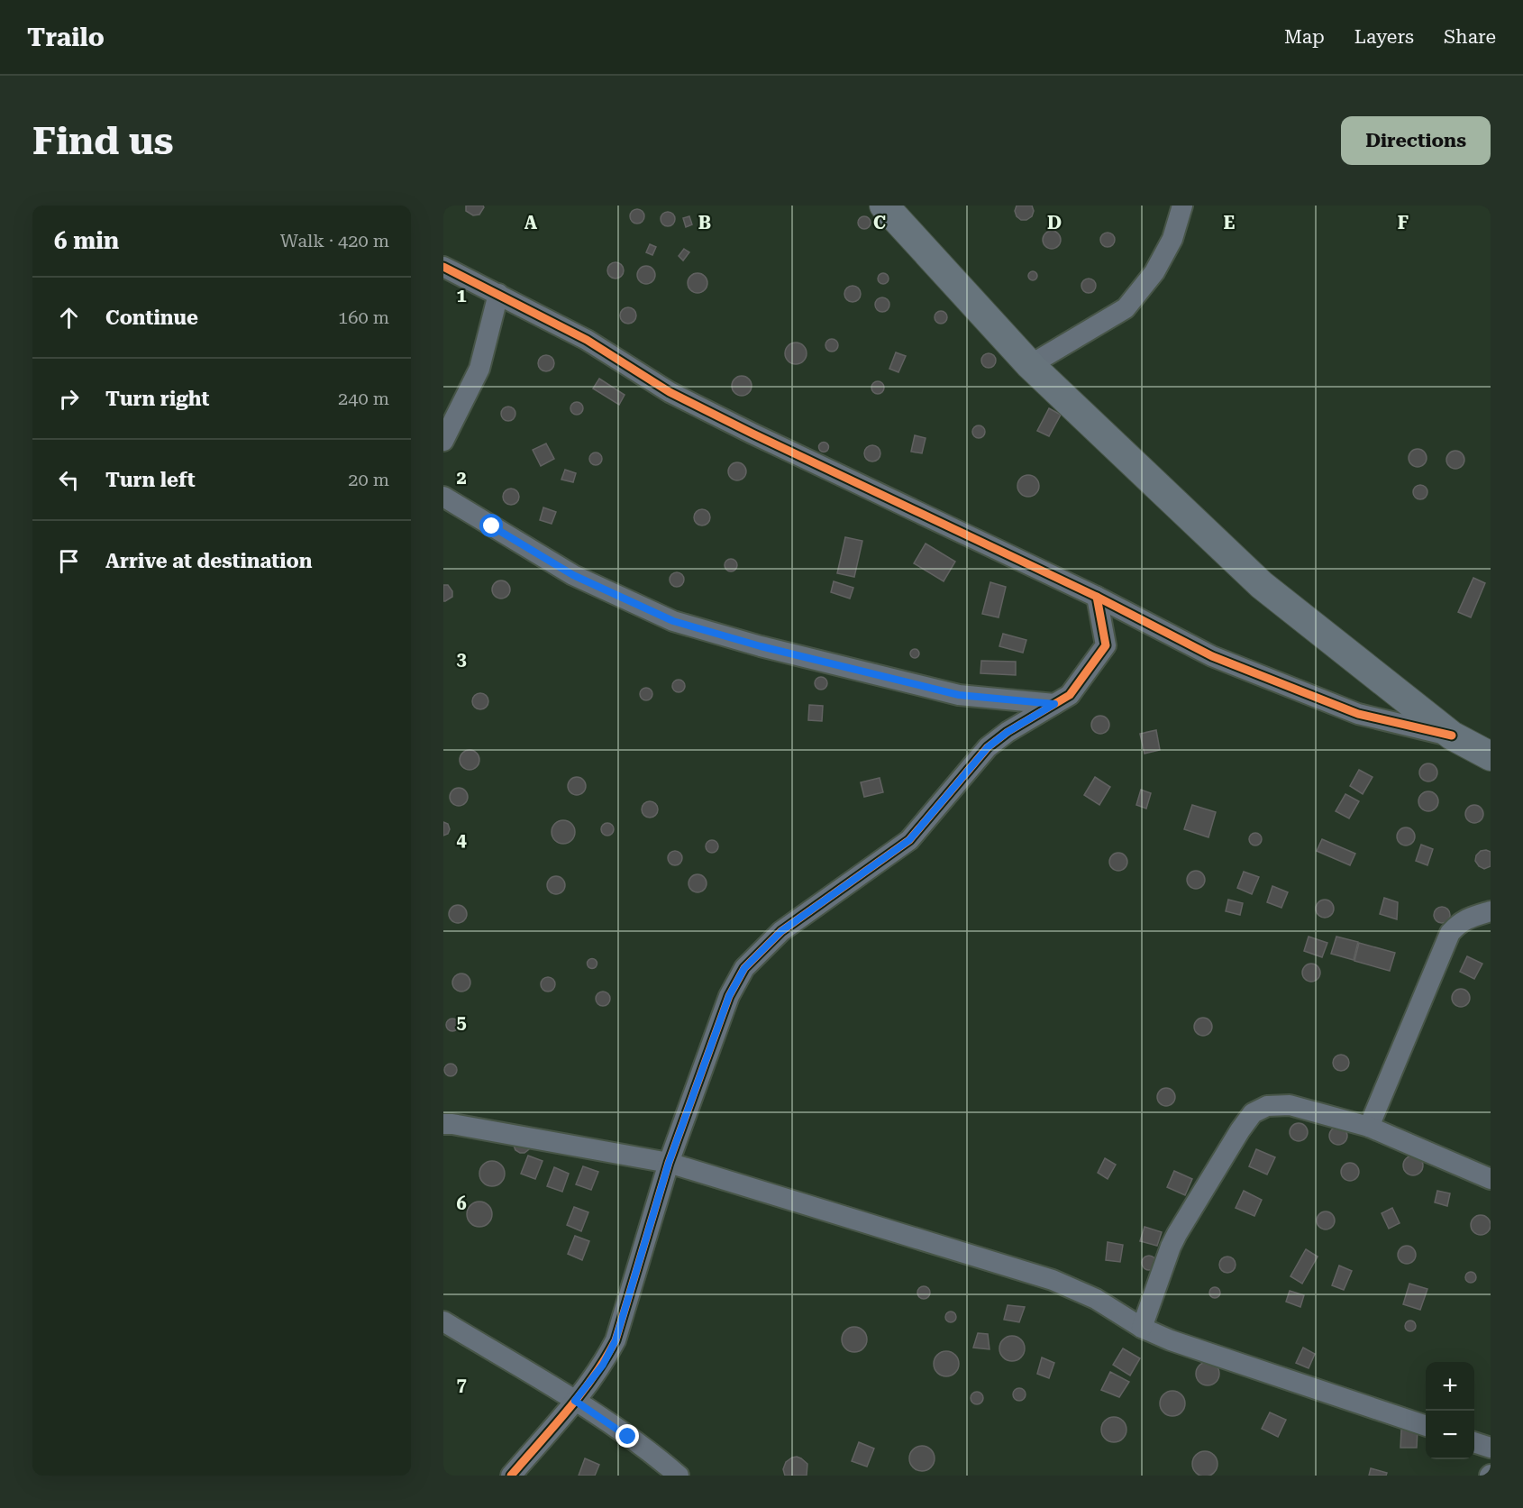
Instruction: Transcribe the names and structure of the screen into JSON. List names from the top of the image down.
{
  "page": {
    "header": "Trailo",
    "nav": ["Map", "Layers", "Share"],
    "buttons": "Directions",
    "title": "Find us",
    "heading": ["6 min", "Walk · 420 m"],
    "list": [
      ["Continue", "160 m"],
      ["Turn right", "240 m"],
      ["Turn left", "20 m"],
      "Arrive at destination"
    ],
    "map_buttons": ["+", "−"]
  },
  "grid": {
    "columns": [
      "A",
      "B",
      "C",
      "D",
      "E",
      "F"
    ],
    "rows": [
      "1",
      "2",
      "3",
      "4",
      "5",
      "6",
      "7"
    ]
  }
}
